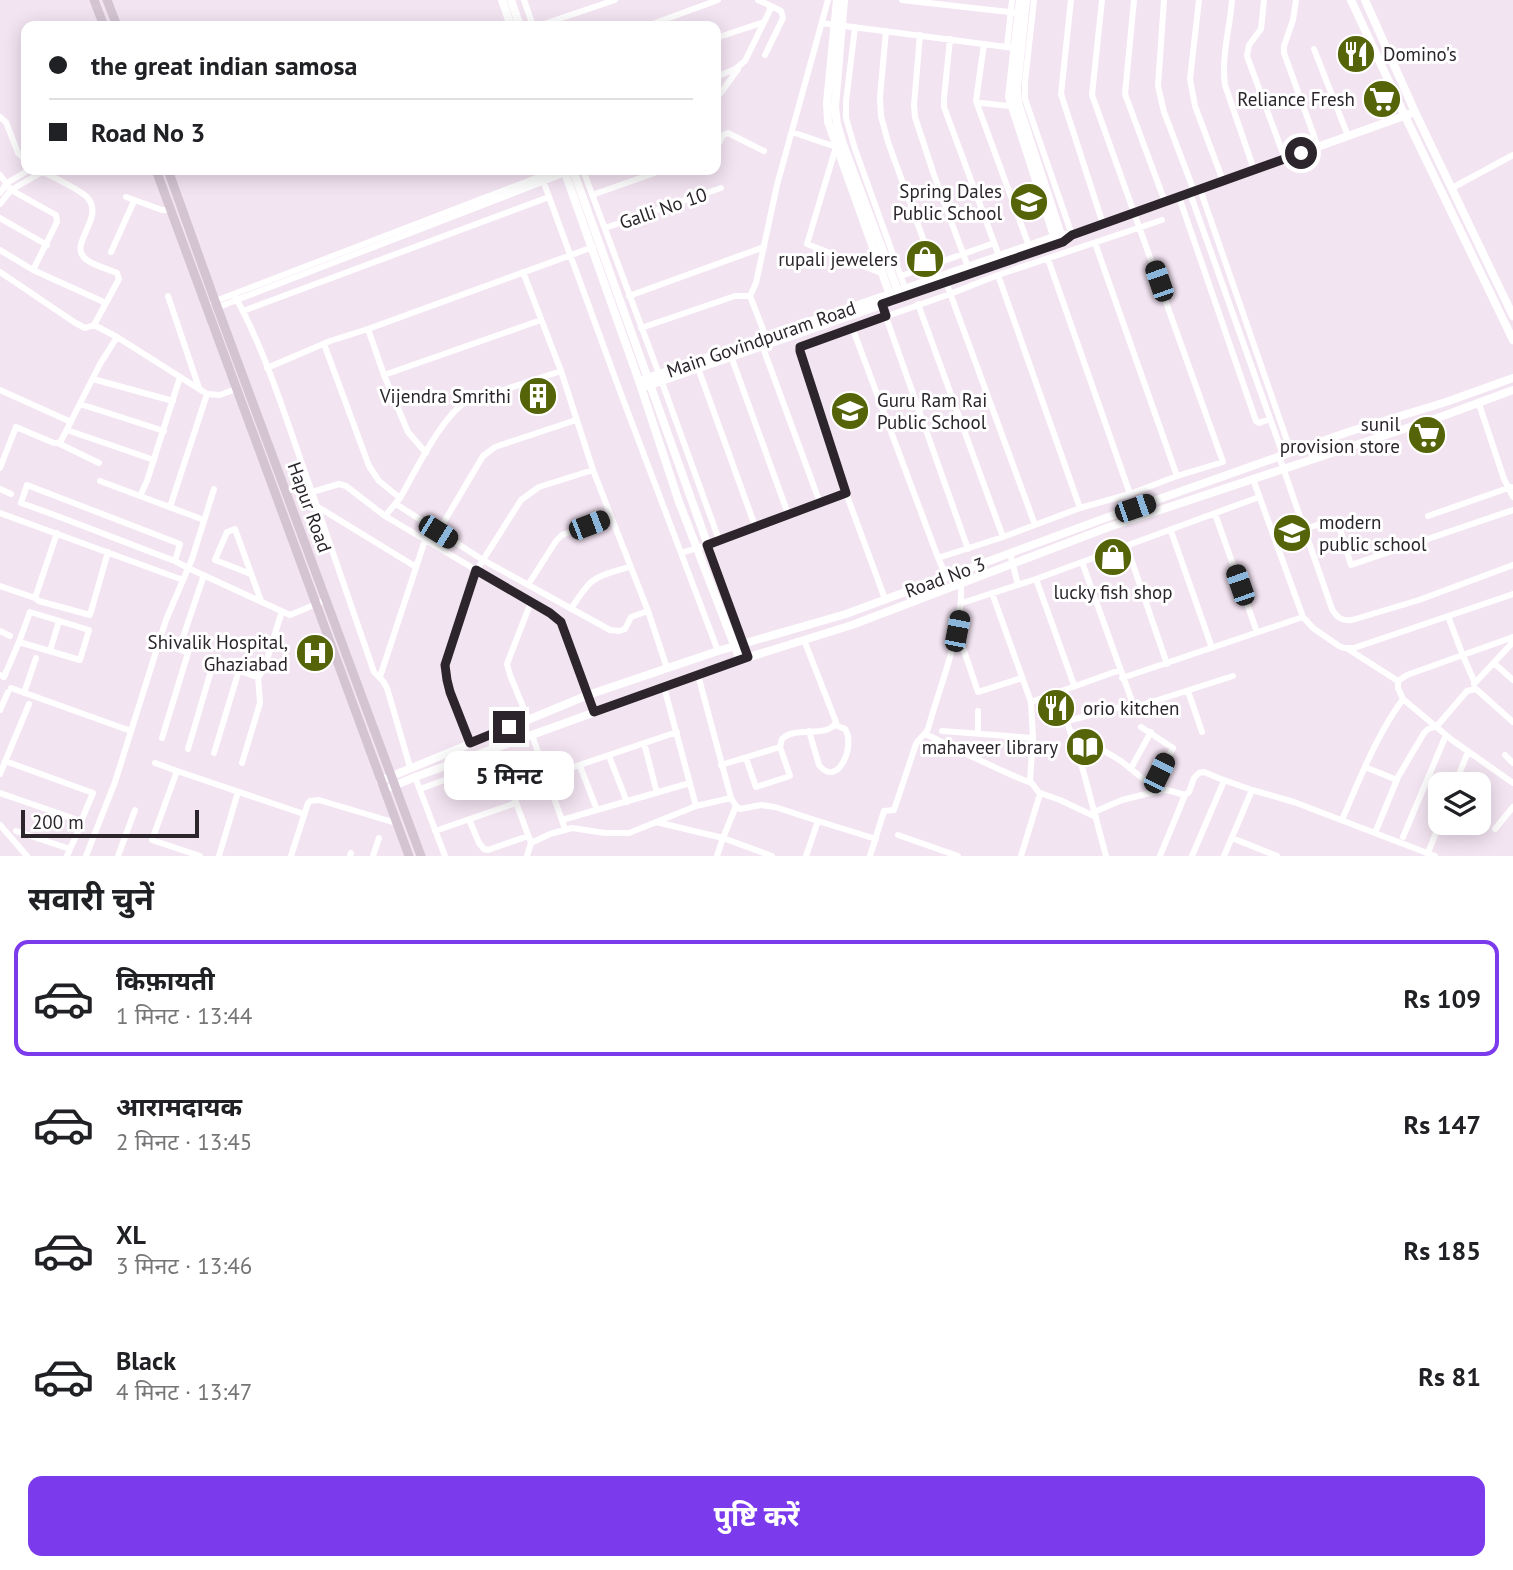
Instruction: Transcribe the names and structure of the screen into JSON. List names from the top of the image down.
{
  "streets": {
    "main road": ["Hapur Road"],
    "street": ["Galli No 10", "Main Govindpuram Road", "Road No 3"]
  },
  "crossings": [
    ["Main Govindpuram Road", "Road No 3"],
    ["Hapur Road", "Road No 3"]
  ],
  "places": {
    "restaurant": ["Domino's", "orio kitchen"],
    "supermarket": ["Reliance Fresh", "sunil provision store"],
    "school or university": ["Spring Dales Public School", "Guru Ram Rai Public School", "modern public school"],
    "shop": ["rupali jewelers", "lucky fish shop"],
    "building": ["Vijendra Smrithi"],
    "hospital": ["Shivalik Hospital, Ghaziabad"],
    "library": ["mahaveer library"]
  },
  "scale_bar": "200 m",
  "page": {
    "banner": ["the great indian samosa", "Road No 3"],
    "bubble": "5 मिनट",
    "scale": "200 m",
    "heading": "सवारी चुनें",
    "list": [
      {
        "name": "किफ़ायती",
        "note": "1 मिनट · 13:44",
        "value": "Rs 109"
      },
      {
        "name": "आरामदायक",
        "note": "2 मिनट · 13:45",
        "value": "Rs 147"
      },
      {
        "name": "XL",
        "note": "3 मिनट · 13:46",
        "value": "Rs 185"
      },
      {
        "name": "Black",
        "note": "4 मिनट · 13:47",
        "value": "Rs 81"
      }
    ],
    "buttons": "पुष्टि करें"
  }
}
